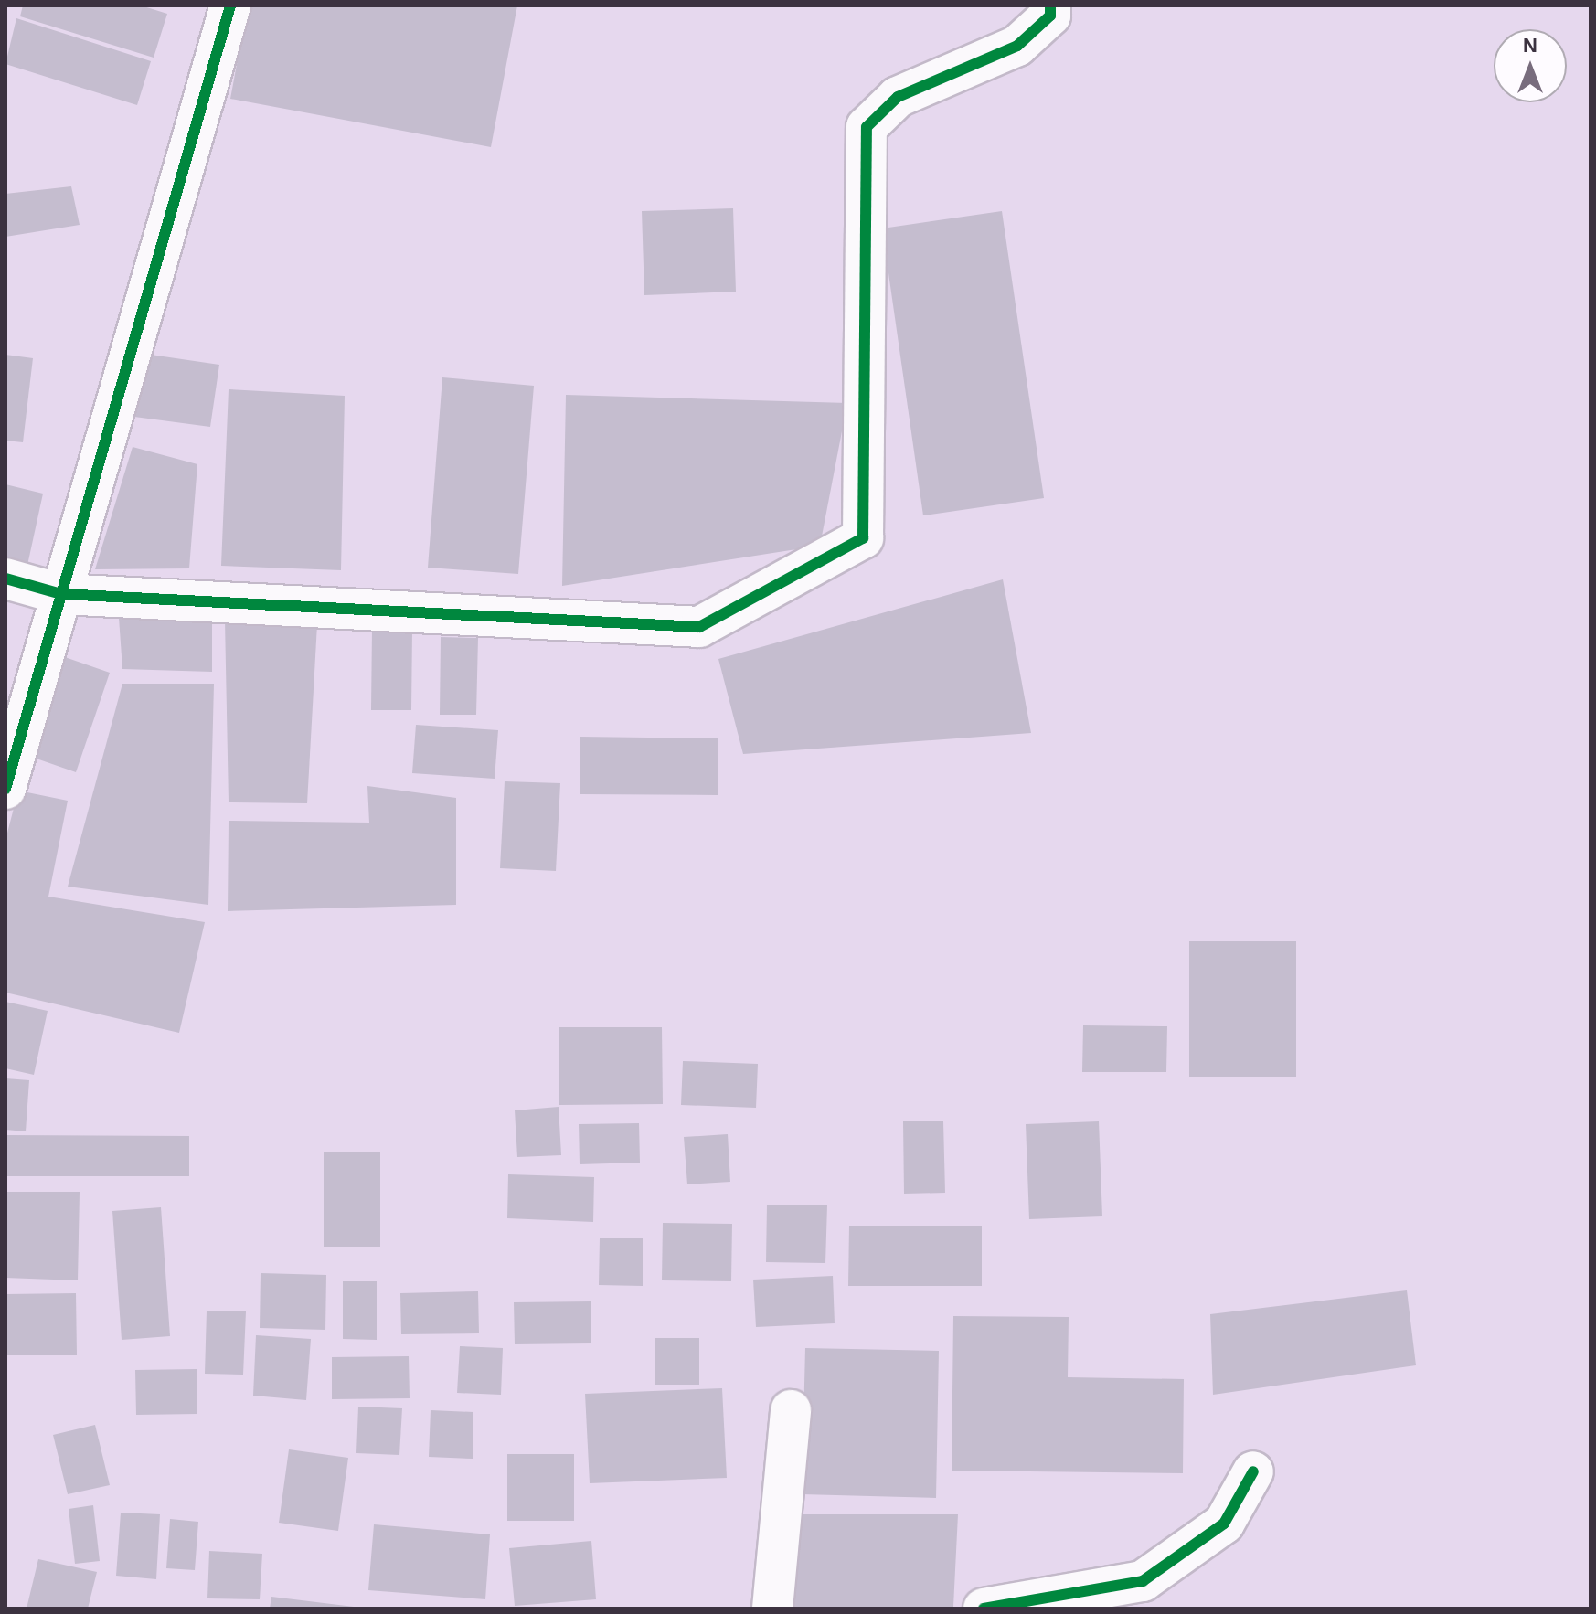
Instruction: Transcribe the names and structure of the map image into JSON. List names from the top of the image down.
{
  "north": "top"
}
